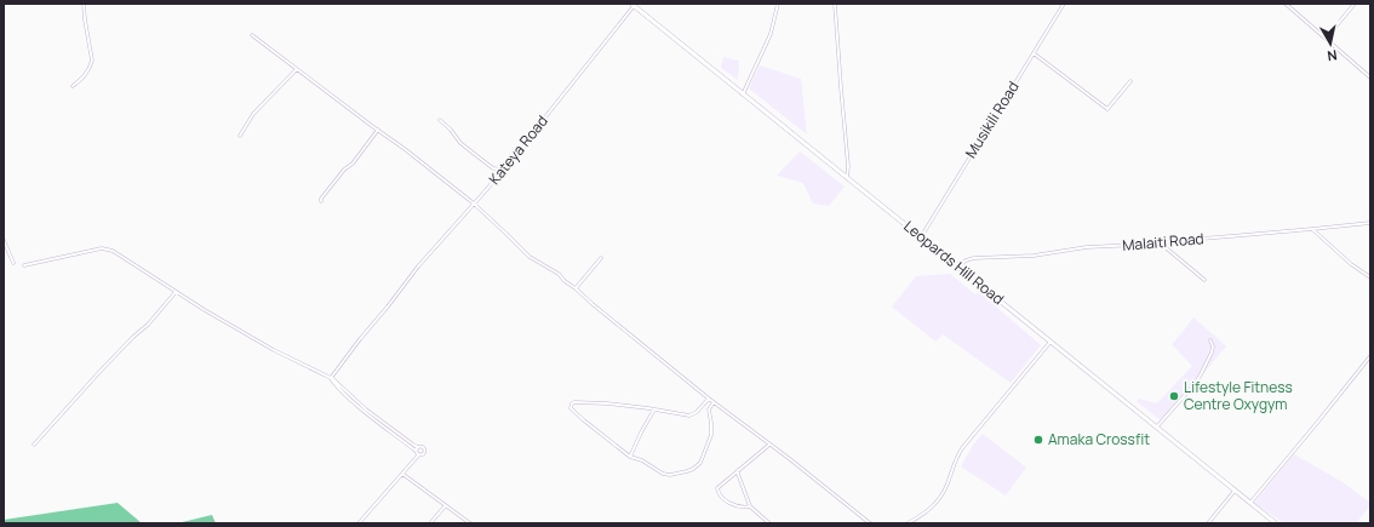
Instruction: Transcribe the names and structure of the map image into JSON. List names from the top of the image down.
{
  "streets": {
    "main road": ["Leopards Hill Road"],
    "street": ["Musikili Road", "Kateya Road", "Malaiti Road"]
  },
  "crossings": [
    ["Musikili Road", "Leopards Hill Road"],
    ["Kateya Road", "Leopards Hill Road"],
    ["Malaiti Road", "Leopards Hill Road"]
  ],
  "places": ["Lifestyle Fitness Centre Oxygym", "Amaka Crossfit"],
  "north": "bottom"
}
